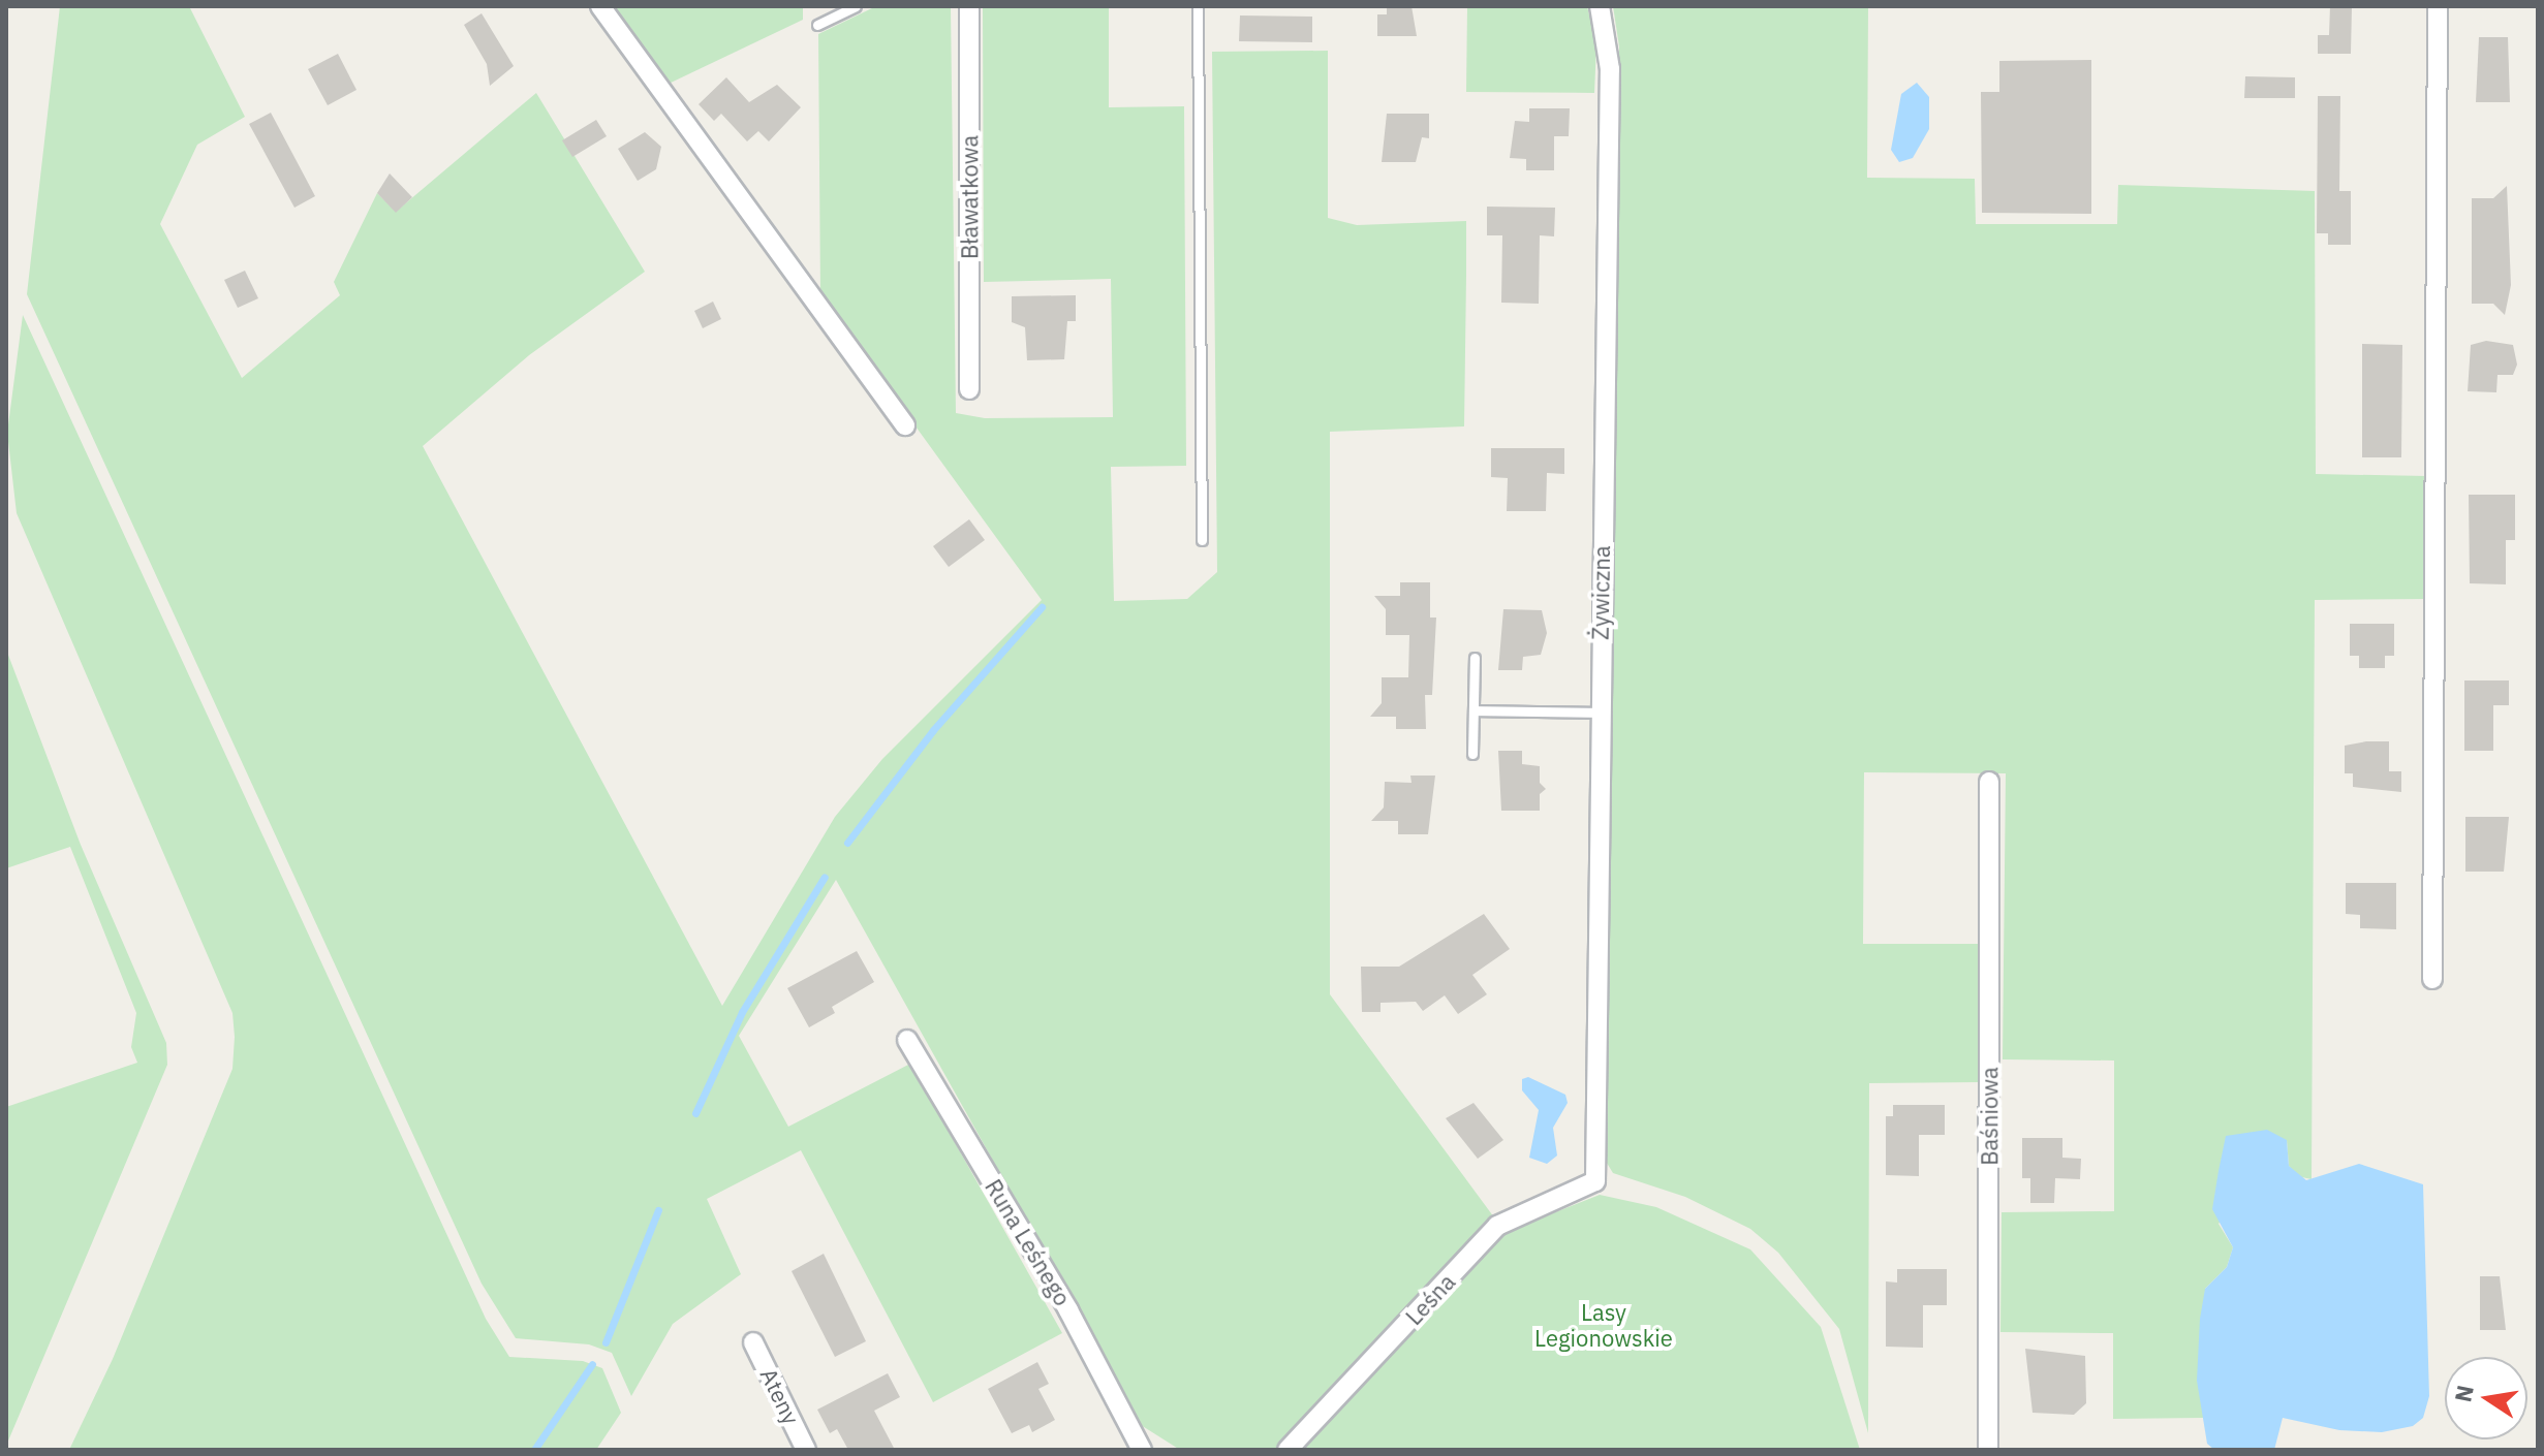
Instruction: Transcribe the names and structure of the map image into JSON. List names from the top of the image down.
{
  "streets": {
    "street": [
      "Bławatkowa",
      "Żywiczna",
      "Baśniowa",
      "Runa Leśnego",
      "Leśna",
      "Ateny"
    ]
  },
  "crossings": [
    ["Żywiczna", "Leśna"]
  ],
  "parks": ["Lasy Legionowskie"],
  "north": "left"
}
